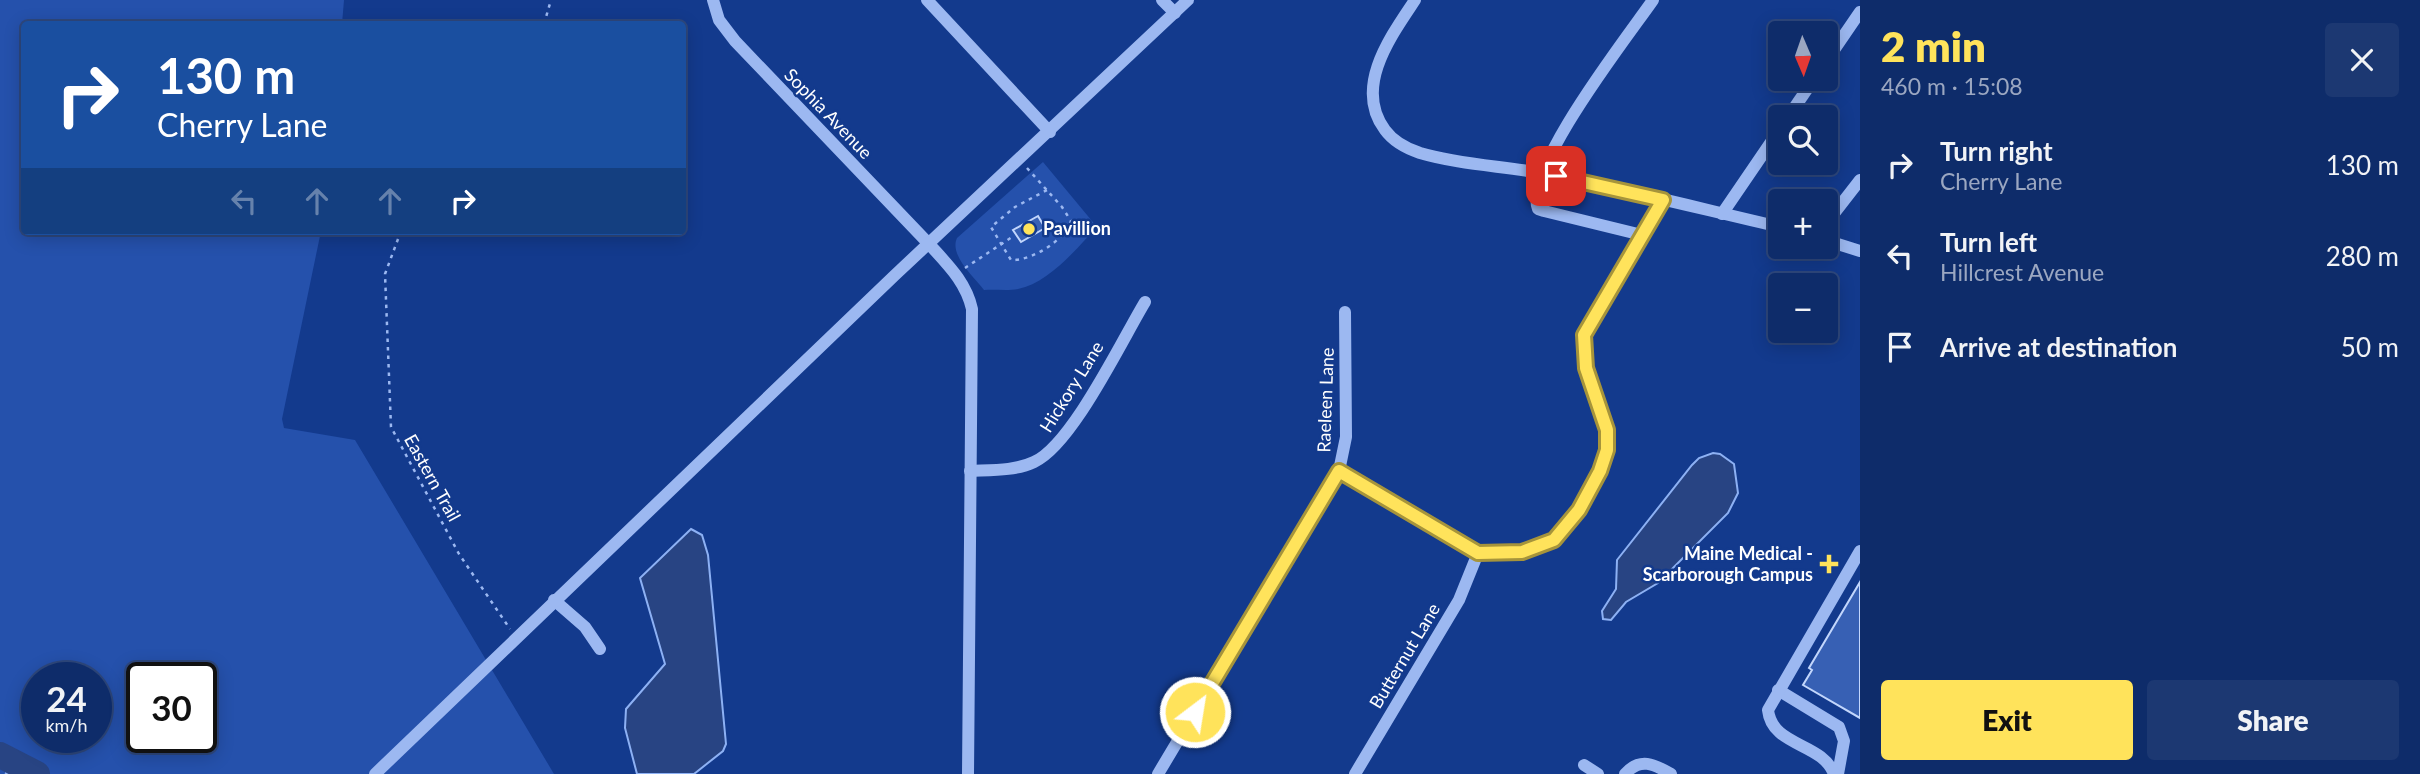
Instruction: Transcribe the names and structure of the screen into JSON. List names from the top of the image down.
{
  "streets": {
    "street": [
      "Sophia Avenue",
      "Hickory Lane",
      "Raeleen Lane",
      "Butternut Lane"
    ],
    "path": ["Eastern Trail"]
  },
  "crossings": [
    ["Sophia Avenue", "Hickory Lane"]
  ],
  "places": {
    "other": ["Pavillion"],
    "health": ["Maine Medical - Scarborough Campus"]
  },
  "north": "bottom",
  "page": {
    "heading": ["2 min", "460 m · 15:08"],
    "map_buttons": ["+", "−"],
    "turn": ["130 m", "Cherry Lane"],
    "list": [
      {
        "name": "Turn right",
        "note": "Cherry Lane",
        "value": "130 m"
      },
      {
        "name": "Turn left",
        "note": "Hillcrest Avenue",
        "value": "280 m"
      },
      {
        "name": "Arrive at destination",
        "value": "50 m"
      }
    ],
    "speed": "24 km/h",
    "limit": "30",
    "buttons": ["Exit", "Share"]
  }
}
